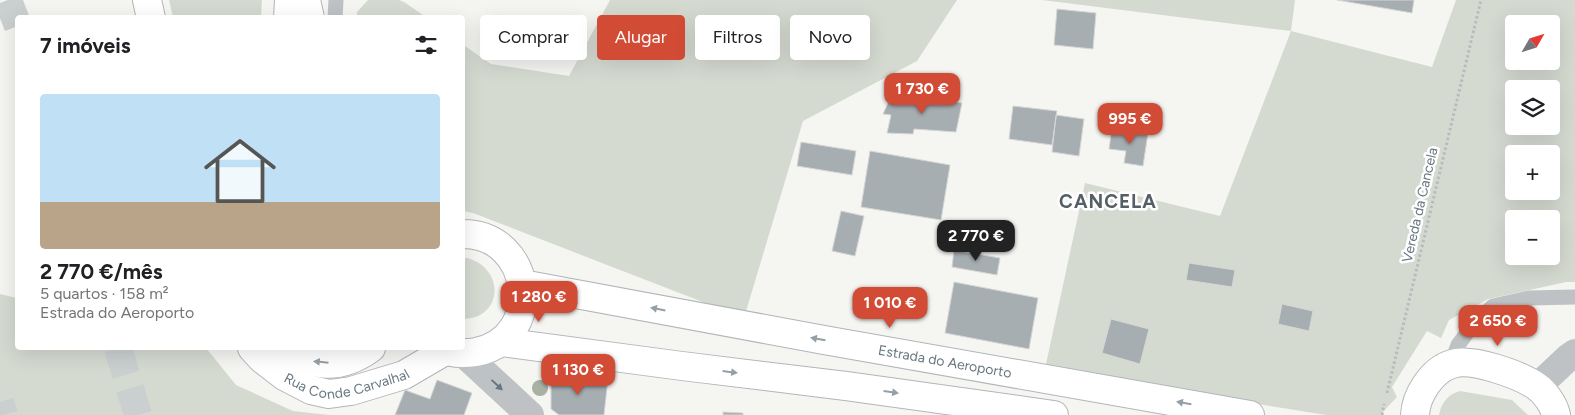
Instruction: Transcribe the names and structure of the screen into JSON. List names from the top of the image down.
{
  "streets": {
    "main road": ["Estrada do Aeroporto", "Rua Conde Carvalhal"],
    "path": ["Vereda da Cancela"]
  },
  "districts": ["CANCELA"],
  "north": "top right",
  "page": {
    "map_buttons": ["+", "−"],
    "chip": [
      "Comprar",
      "Alugar",
      "Filtros",
      "Novo"
    ],
    "heading": "7 imóveis",
    "price": [
      "1 730 €",
      "995 €",
      "2 770 €",
      "1 280 €",
      "1 010 €",
      "2 650 €",
      "1 130 €"
    ],
    "list": [
      {
        "name": "2 770 €/mês",
        "note": "5 quartos · 158 m² · Estrada do Aeroporto"
      }
    ]
  }
}
